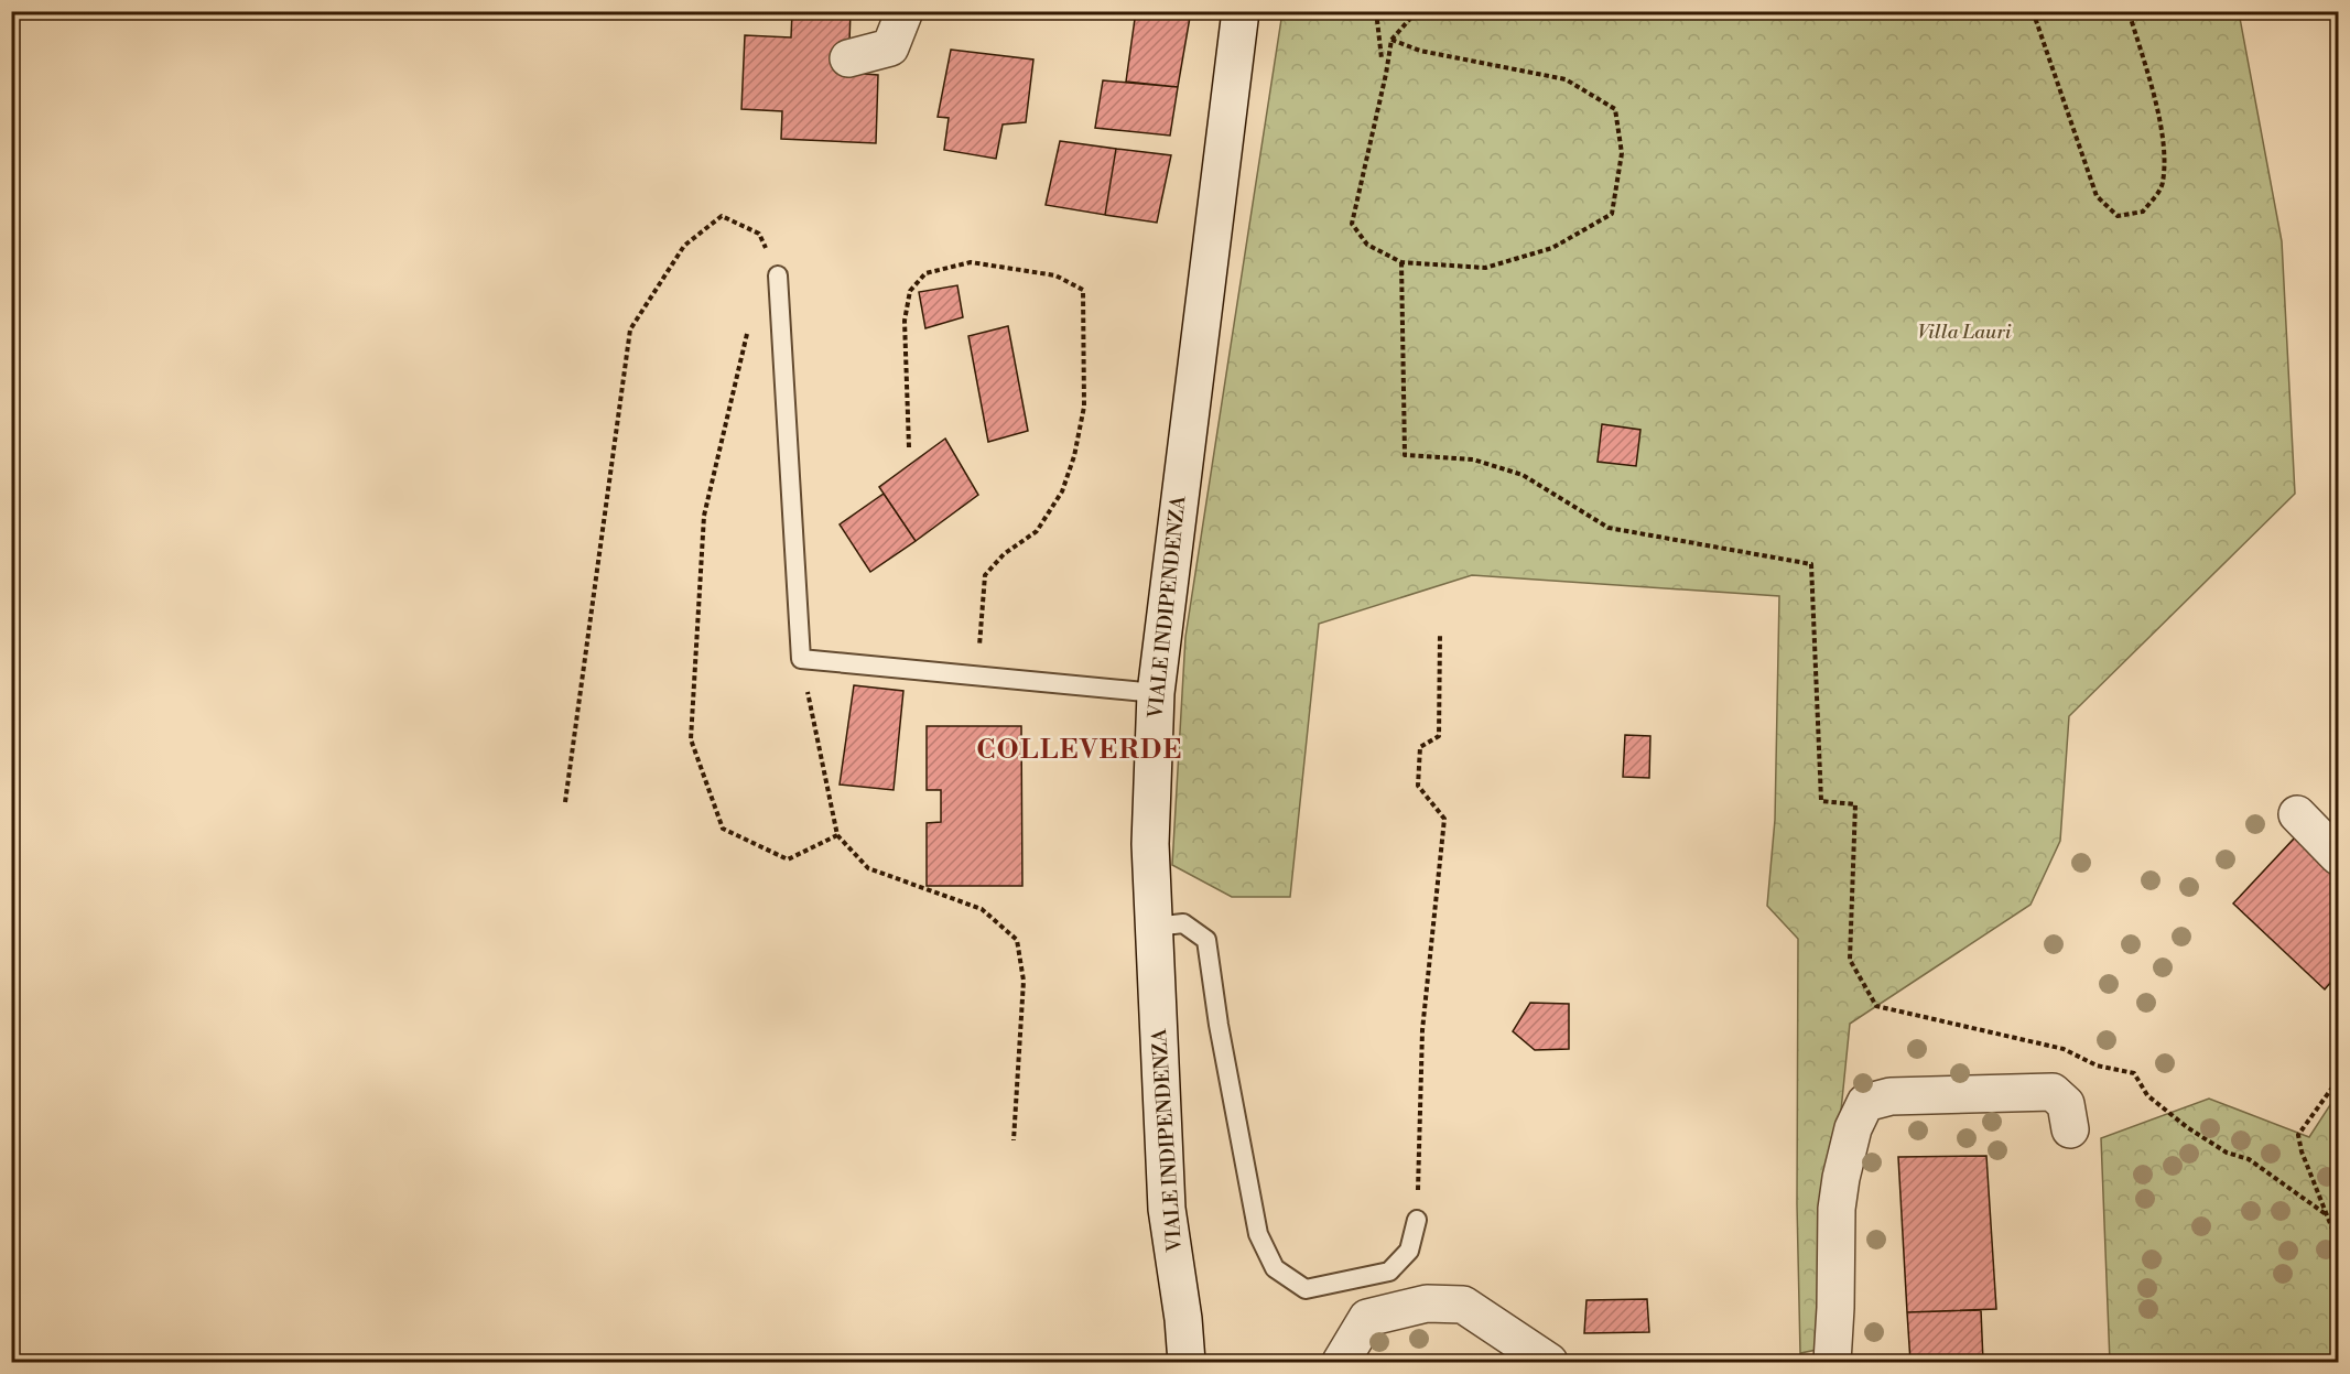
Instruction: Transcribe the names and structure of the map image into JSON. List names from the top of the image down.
{
  "streets": {
    "main road": ["VIALE INDIPENDENZA"]
  },
  "districts": ["COLLEVERDE"],
  "parks": ["Villa Lauri"]
}
